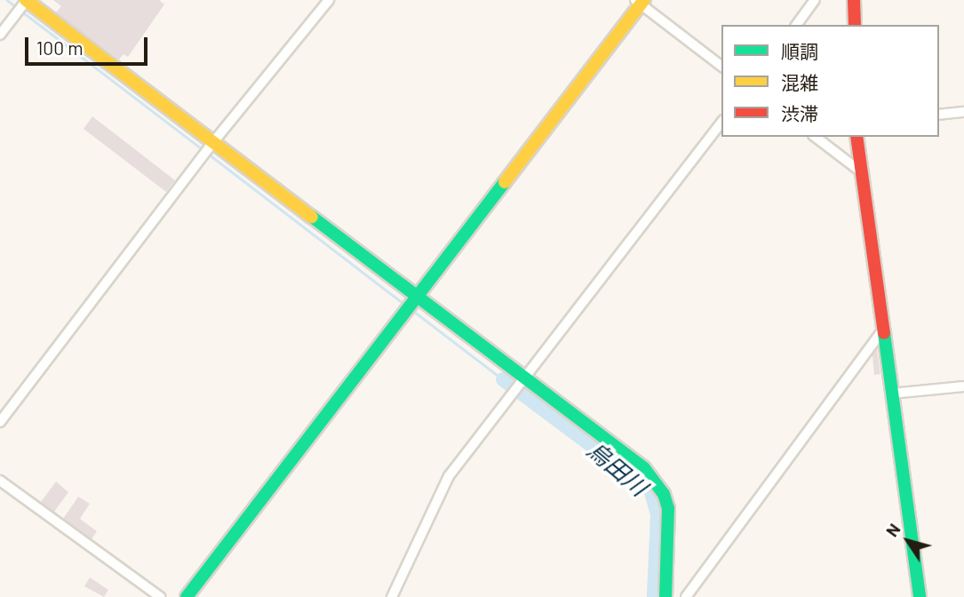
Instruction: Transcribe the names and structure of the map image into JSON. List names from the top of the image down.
{
  "water": ["烏田川"],
  "legend": ["順調", "混雑", "渋滞"],
  "scale_bar": "100 m",
  "north": "top left"
}
